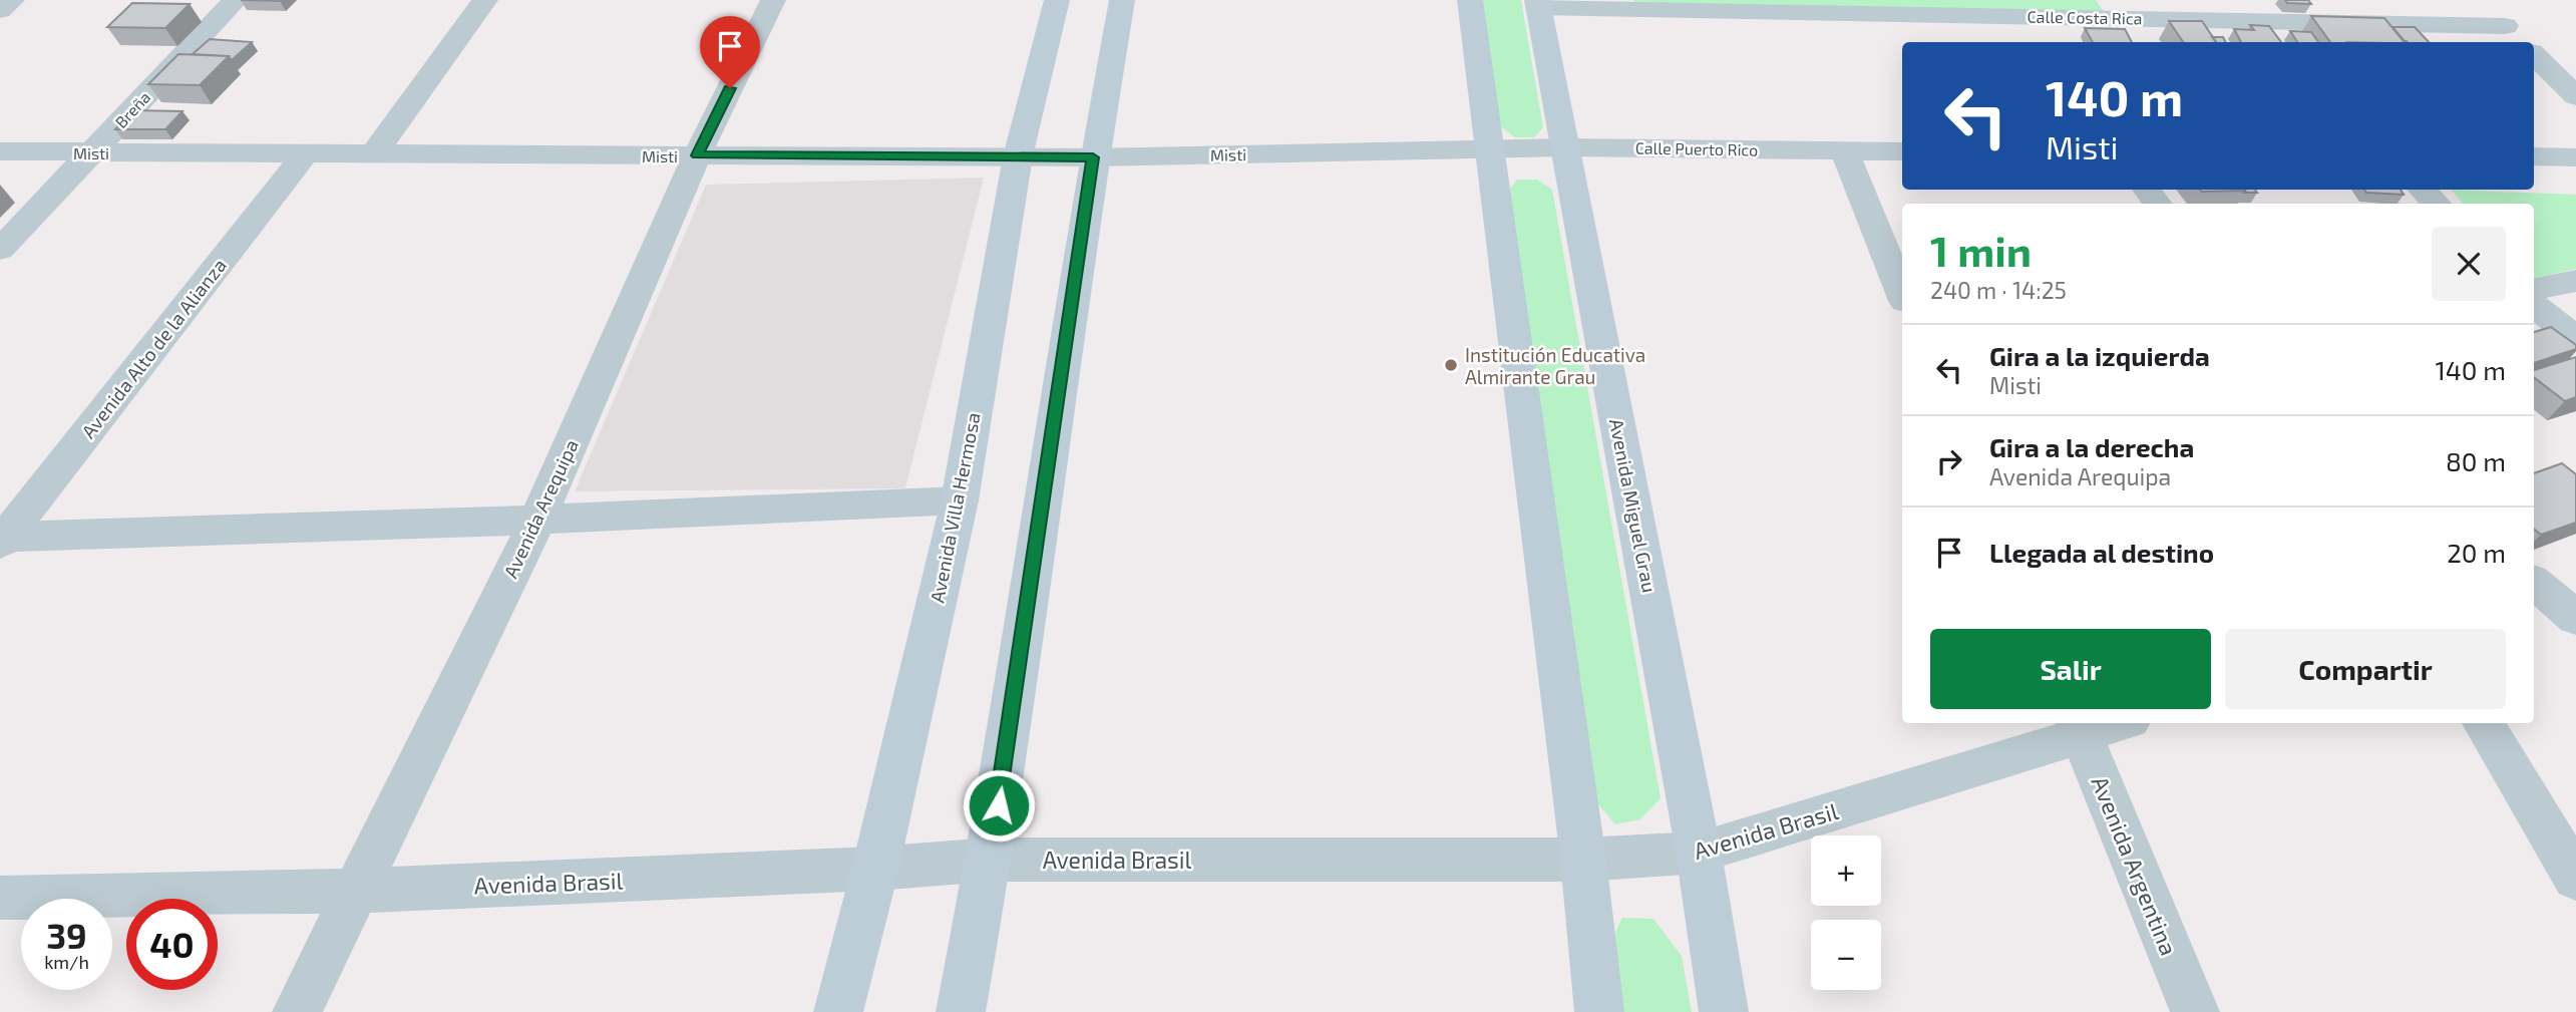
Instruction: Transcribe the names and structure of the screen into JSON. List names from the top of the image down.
{
  "streets": {
    "street": [
      "Calle Costa Rica",
      "Breña",
      "Calle Puerto Rico",
      "Misti",
      "Avenida Alto de la Alianza",
      "Avenida Miguel Grau",
      "Avenida Villa Hermosa",
      "Avenida Arequipa",
      "Avenida Brasil",
      "Avenida Argentina"
    ]
  },
  "crossings": [
    ["Calle Costa Rica", "Avenida Miguel Grau"],
    ["Breña", "Misti"],
    ["Calle Puerto Rico", "Misti"],
    ["Calle Puerto Rico", "Avenida Miguel Grau"],
    ["Misti", "Avenida Alto de la Alianza"],
    ["Misti", "Avenida Villa Hermosa"],
    ["Misti", "Avenida Arequipa"],
    ["Avenida Miguel Grau", "Avenida Brasil"],
    ["Avenida Villa Hermosa", "Avenida Brasil"],
    ["Avenida Arequipa", "Avenida Brasil"],
    ["Avenida Brasil", "Avenida Argentina"]
  ],
  "places": ["Institución Educativa Almirante Grau"],
  "page": {
    "turn": ["140 m", "Misti"],
    "heading": ["1 min", "240 m · 14:25"],
    "list": [
      {
        "name": "Gira a la izquierda",
        "note": "Misti",
        "value": "140 m"
      },
      {
        "name": "Gira a la derecha",
        "note": "Avenida Arequipa",
        "value": "80 m"
      },
      {
        "name": "Llegada al destino",
        "value": "20 m"
      }
    ],
    "buttons": ["Salir", "Compartir"],
    "map_buttons": ["+", "−"],
    "speed": "39 km/h",
    "limit": "40"
  }
}
